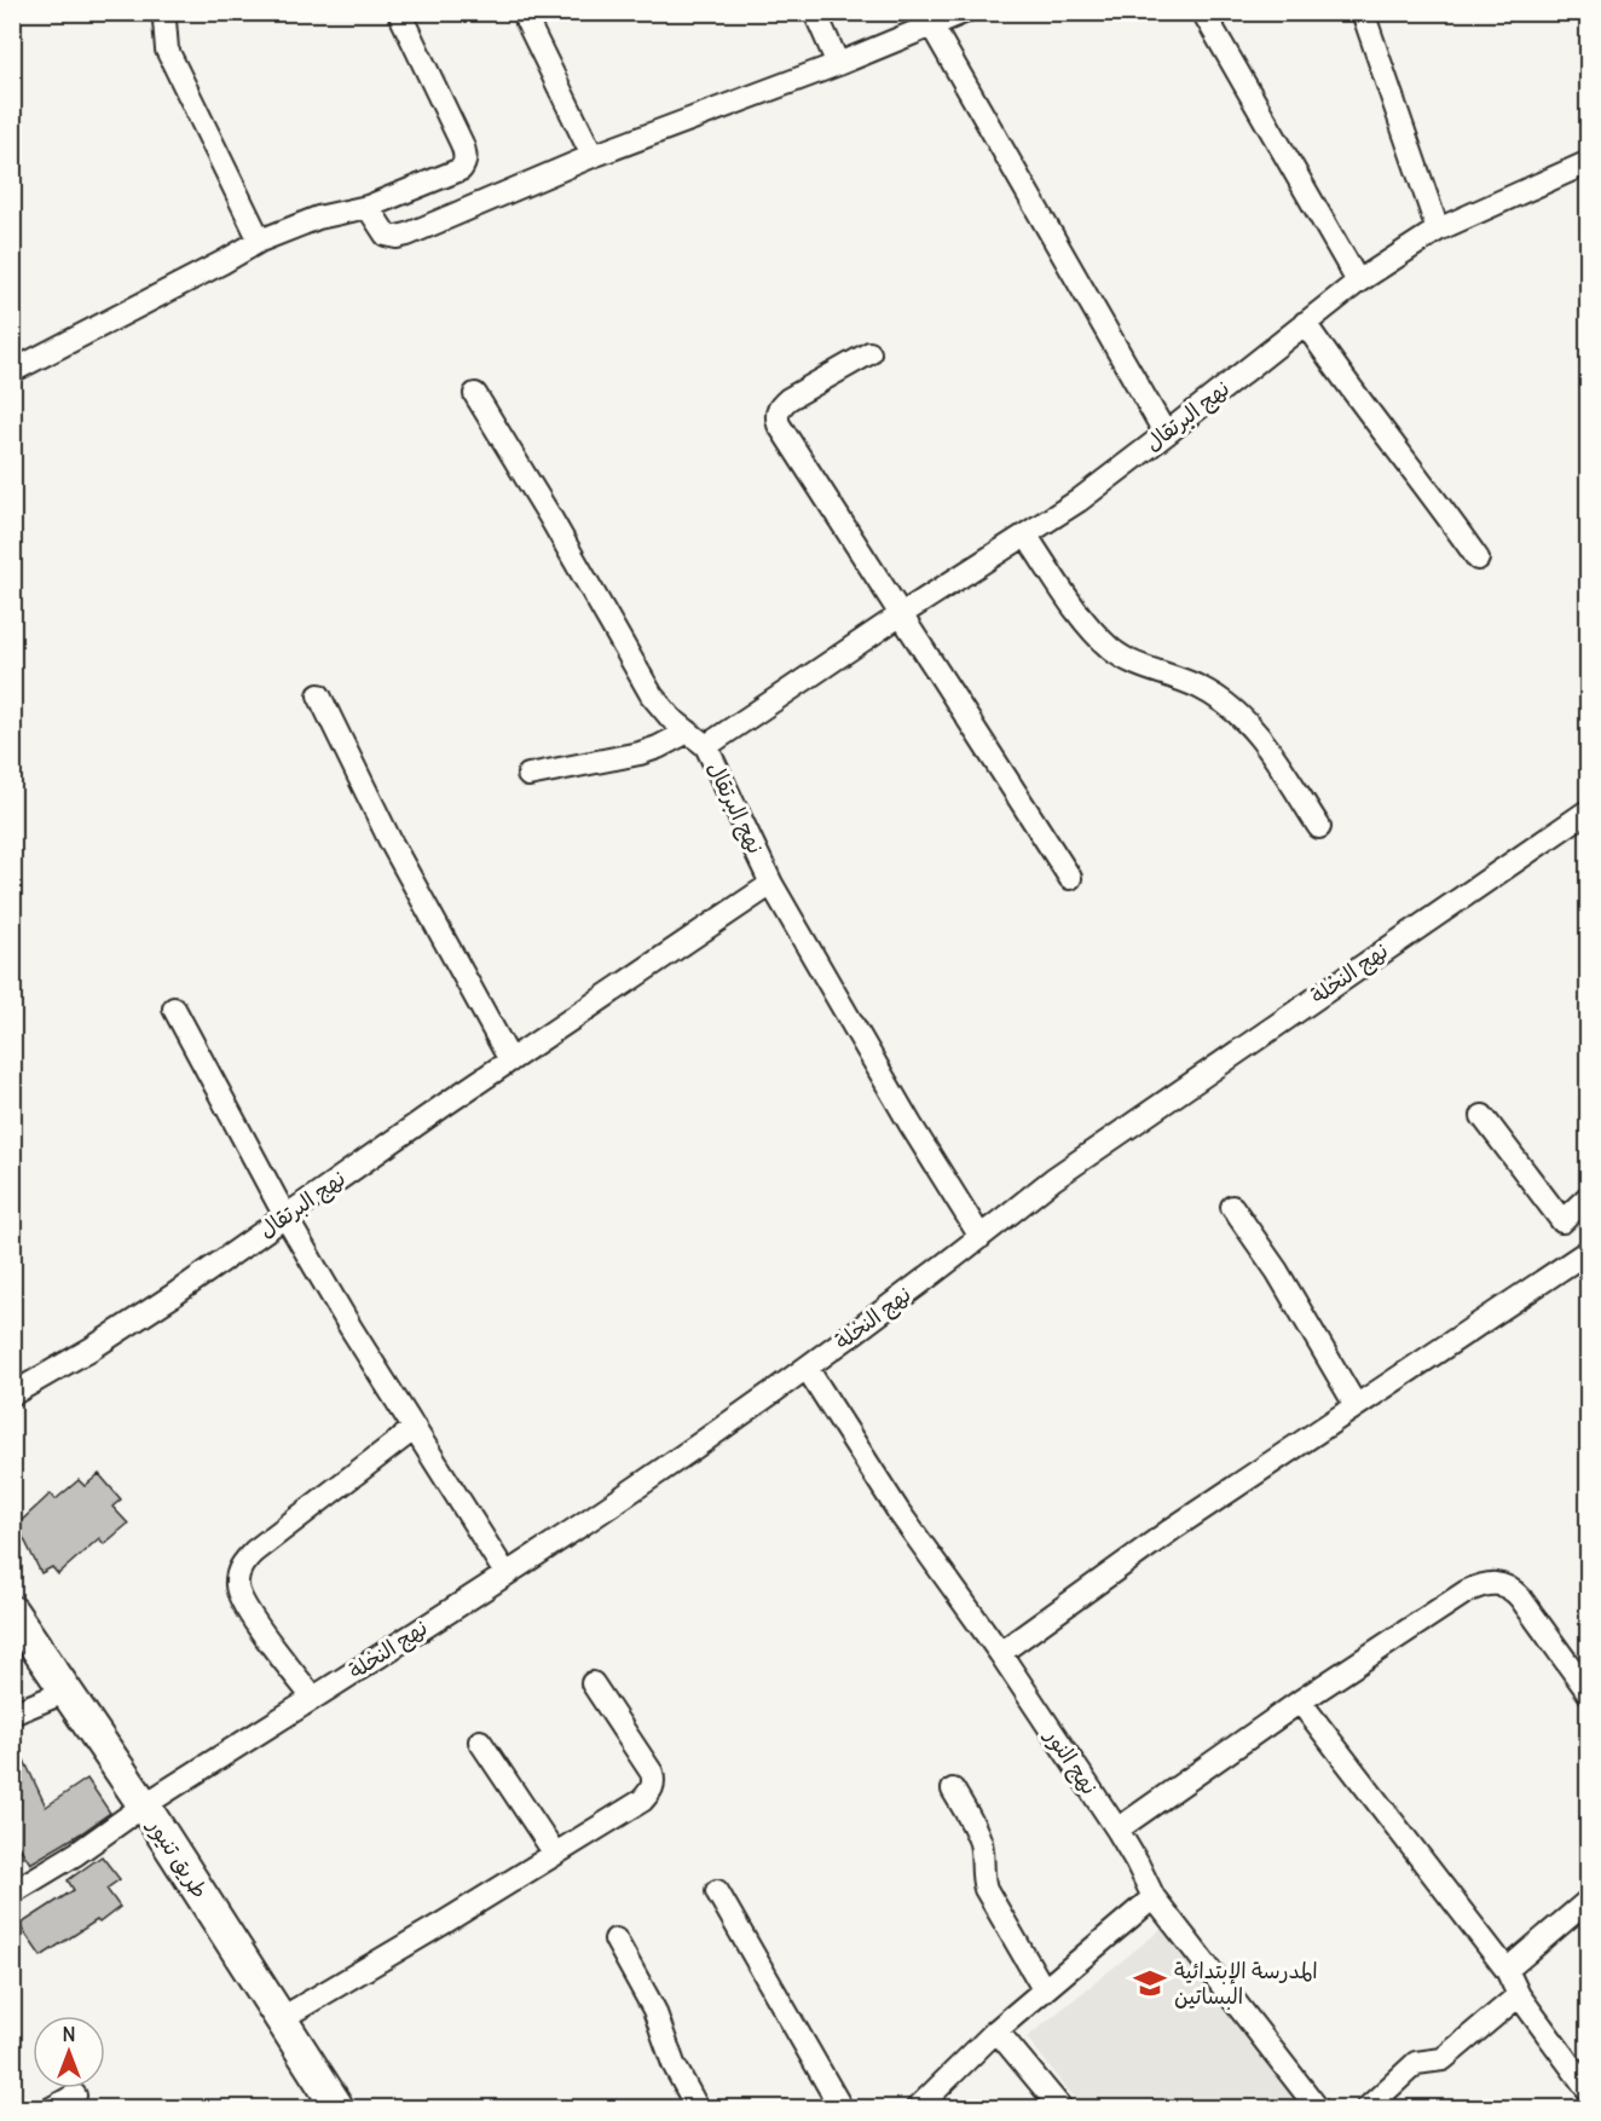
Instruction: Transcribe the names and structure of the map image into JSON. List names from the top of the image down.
{
  "streets": {
    "main road": ["طريق تنيور"],
    "street": ["نهج البرتقال", "نهج النخلة", "نهج النور"]
  },
  "crossings": [
    ["نهج النخلة", "نهج النور"],
    ["نهج النخلة", "طريق تنيور"]
  ],
  "places": {
    "school or university": ["المدرسة الإبتدائية البساتين"]
  },
  "north": "top"
}
